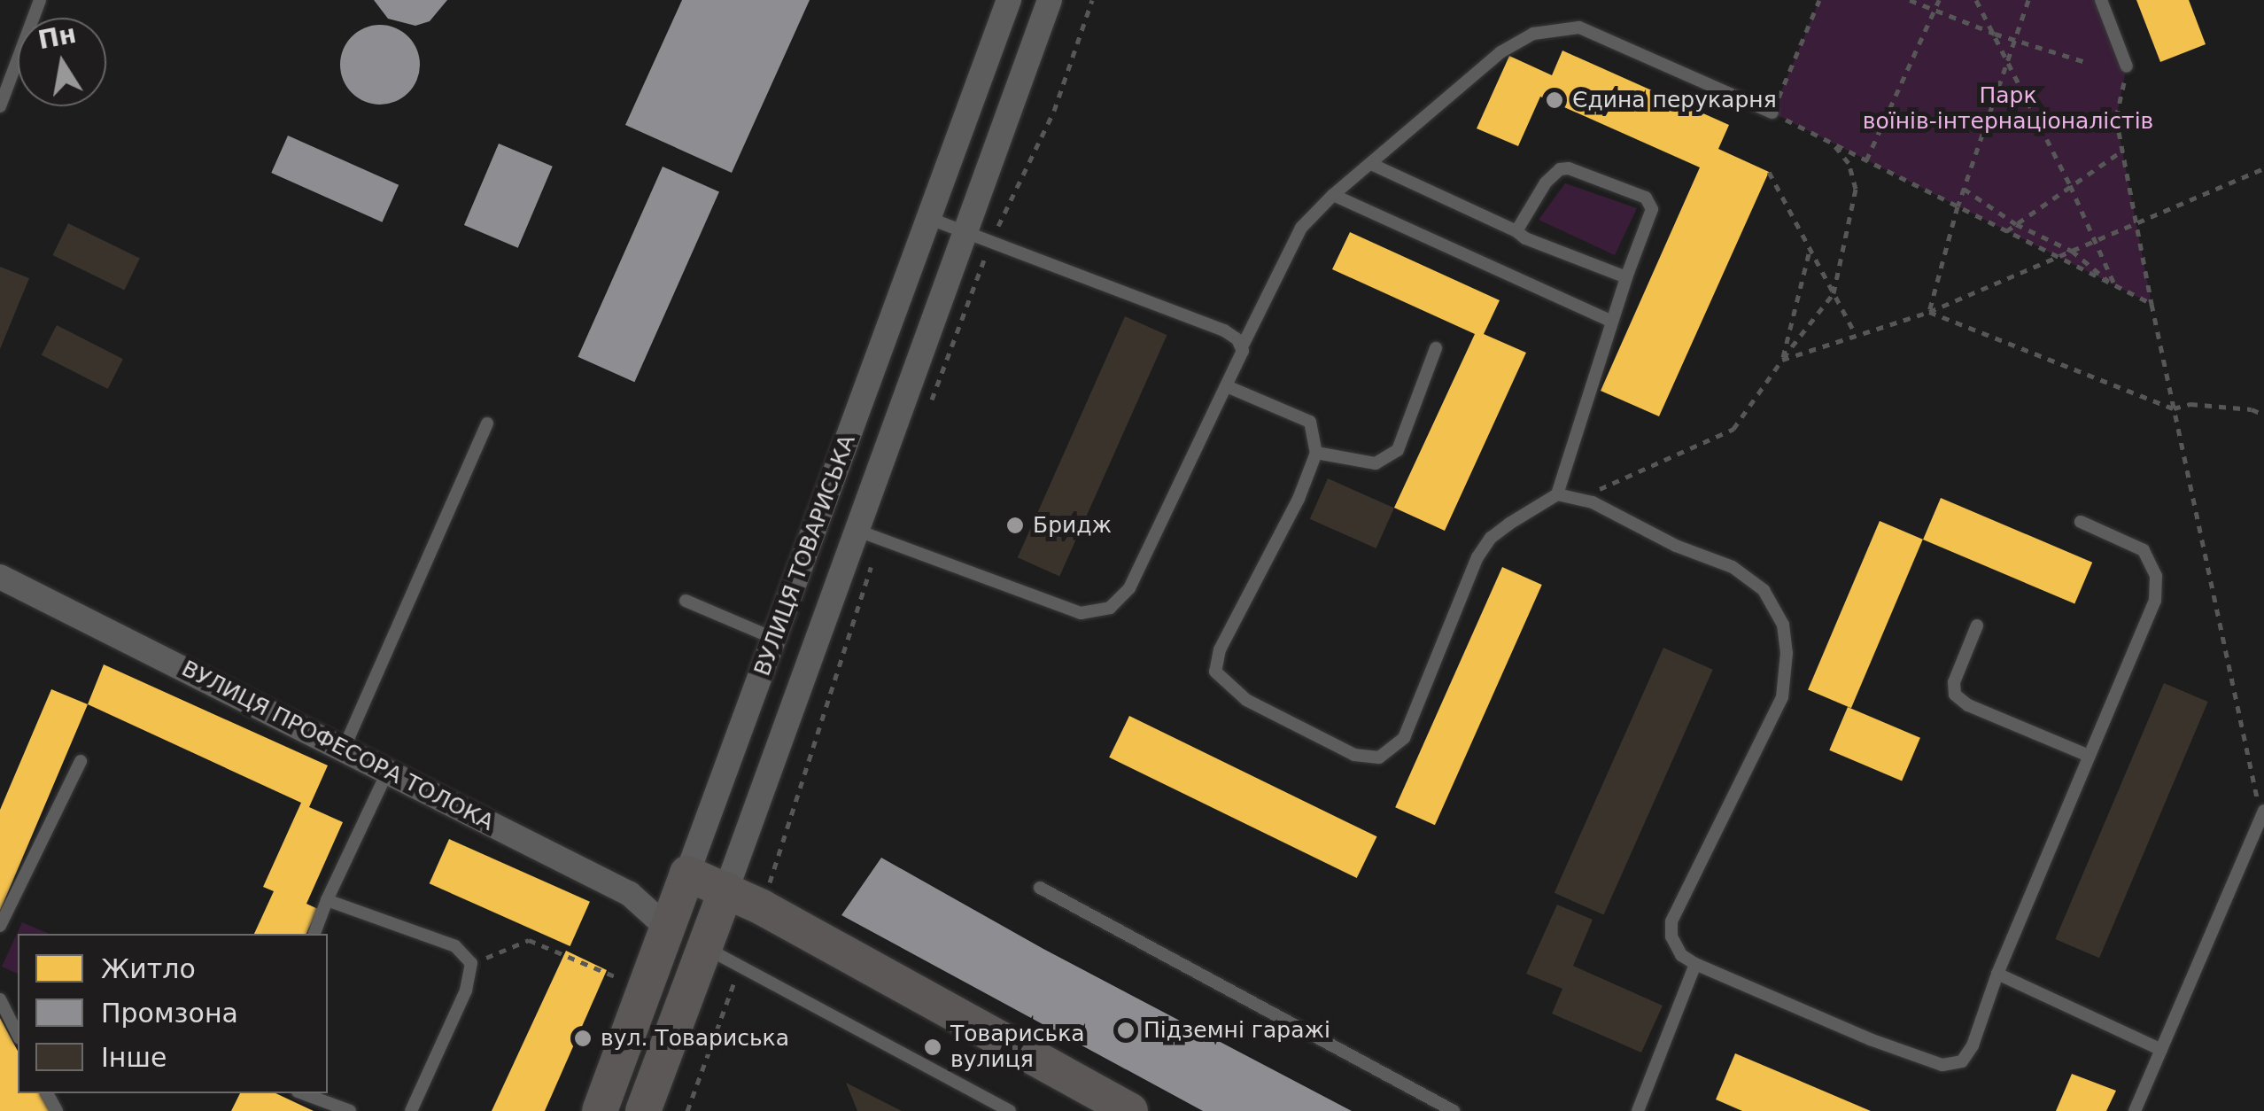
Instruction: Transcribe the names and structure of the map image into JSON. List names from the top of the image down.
{
  "streets": {
    "street": ["ВУЛИЦЯ ТОВАРИСЬКА", "ВУЛИЦЯ ПРОФЕСОРА ТОЛОКА"]
  },
  "crossings": [
    ["ВУЛИЦЯ ТОВАРИСЬКА", "ВУЛИЦЯ ПРОФЕСОРА ТОЛОКА"]
  ],
  "parks": ["Парк воїнів-інтернаціоналістів"],
  "places": [
    "Єдина перукарня",
    "Бридж",
    "Підземні гаражі",
    "вул. Товариська",
    "Товариська вулиця"
  ],
  "legend": ["Житло", "Промзона", "Інше"],
  "north": "top"
}
